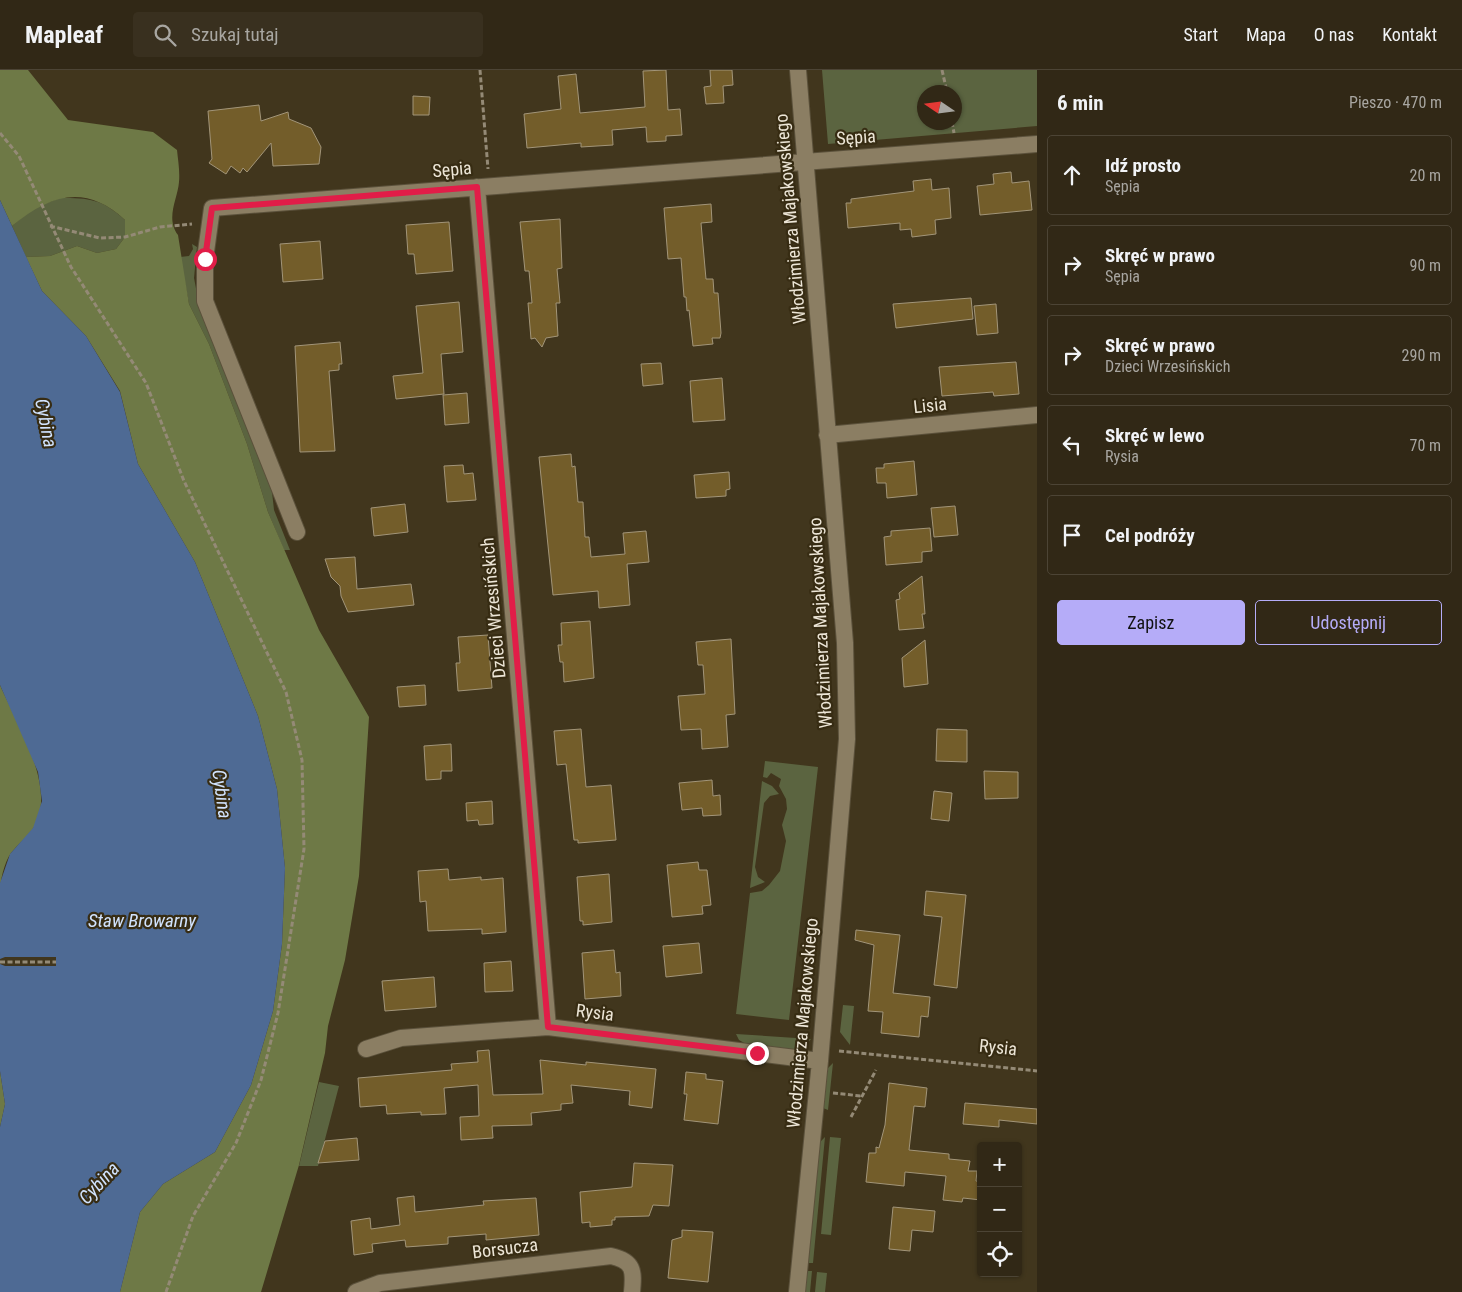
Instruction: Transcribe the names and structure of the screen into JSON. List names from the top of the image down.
{
  "streets": {
    "street": [
      "Sępia",
      "Włodzimierza Majakowskiego",
      "Lisia",
      "Dzieci Wrzesińskich",
      "Rysia",
      "Borsucza"
    ]
  },
  "crossings": [
    ["Sępia", "Włodzimierza Majakowskiego"],
    ["Sępia", "Dzieci Wrzesińskich"],
    ["Włodzimierza Majakowskiego", "Lisia"],
    ["Włodzimierza Majakowskiego", "Rysia"],
    ["Dzieci Wrzesińskich", "Rysia"]
  ],
  "water": ["Cybina", "Staw Browarny"],
  "north": "left",
  "page": {
    "header": "Mapleaf",
    "search": "Szukaj tutaj",
    "nav": [
      "Start",
      "Mapa",
      "O nas",
      "Kontakt"
    ],
    "heading": ["6 min", "Pieszo · 470 m"],
    "list": [
      ["Idź prosto", "Sępia", "20 m"],
      ["Skręć w prawo", "Sępia", "90 m"],
      ["Skręć w prawo", "Dzieci Wrzesińskich", "290 m"],
      ["Skręć w lewo", "Rysia", "70 m"],
      "Cel podróży"
    ],
    "buttons": ["Zapisz", "Udostępnij"],
    "map_buttons": ["+", "−"]
  }
}
